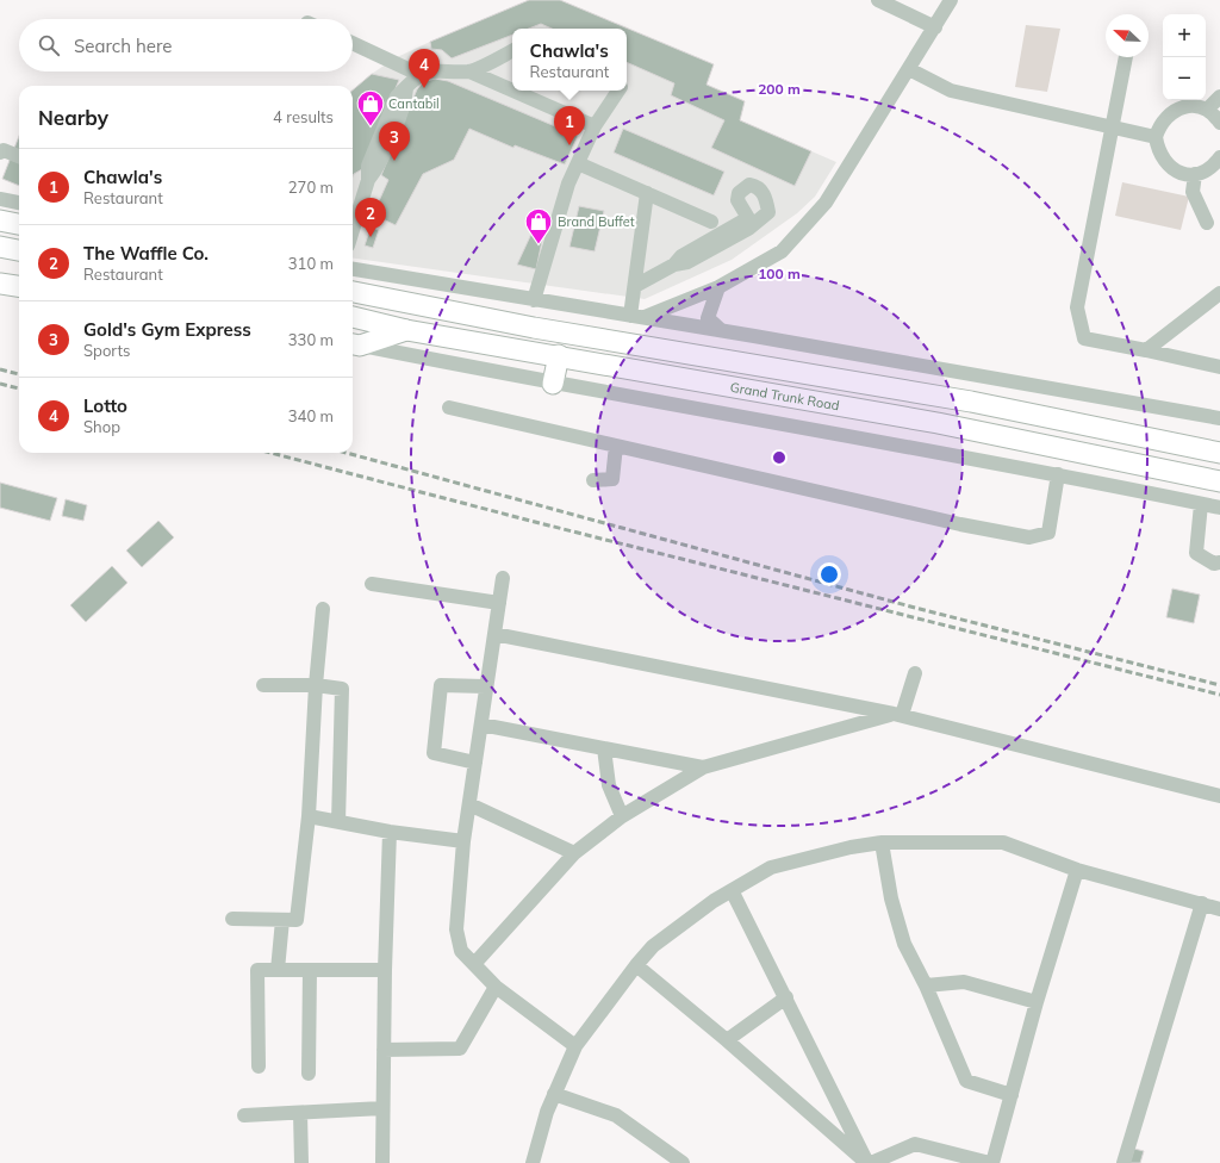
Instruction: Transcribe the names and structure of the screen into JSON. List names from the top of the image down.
{
  "streets": {
    "highway": ["Grand Trunk Road"]
  },
  "places": {
    "shop": ["Cantabil", "Brand Buffet"]
  },
  "north": "top left",
  "page": {
    "map_buttons": ["+", "−"],
    "search": "Search here",
    "popup": ["Chawla's", "Restaurant"],
    "pins": [
      "4",
      "1",
      "3",
      "2"
    ],
    "heading": ["Nearby", "4 results"],
    "list": [
      {
        "mark": "1",
        "name": "Chawla's",
        "note": "Restaurant",
        "value": "270 m"
      },
      {
        "mark": "2",
        "name": "The Waffle Co.",
        "note": "Restaurant",
        "value": "310 m"
      },
      {
        "mark": "3",
        "name": "Gold's Gym Express",
        "note": "Sports",
        "value": "330 m"
      },
      {
        "mark": "4",
        "name": "Lotto",
        "note": "Shop",
        "value": "340 m"
      }
    ]
  },
  "rings": ["200 m", "100 m"]
}
